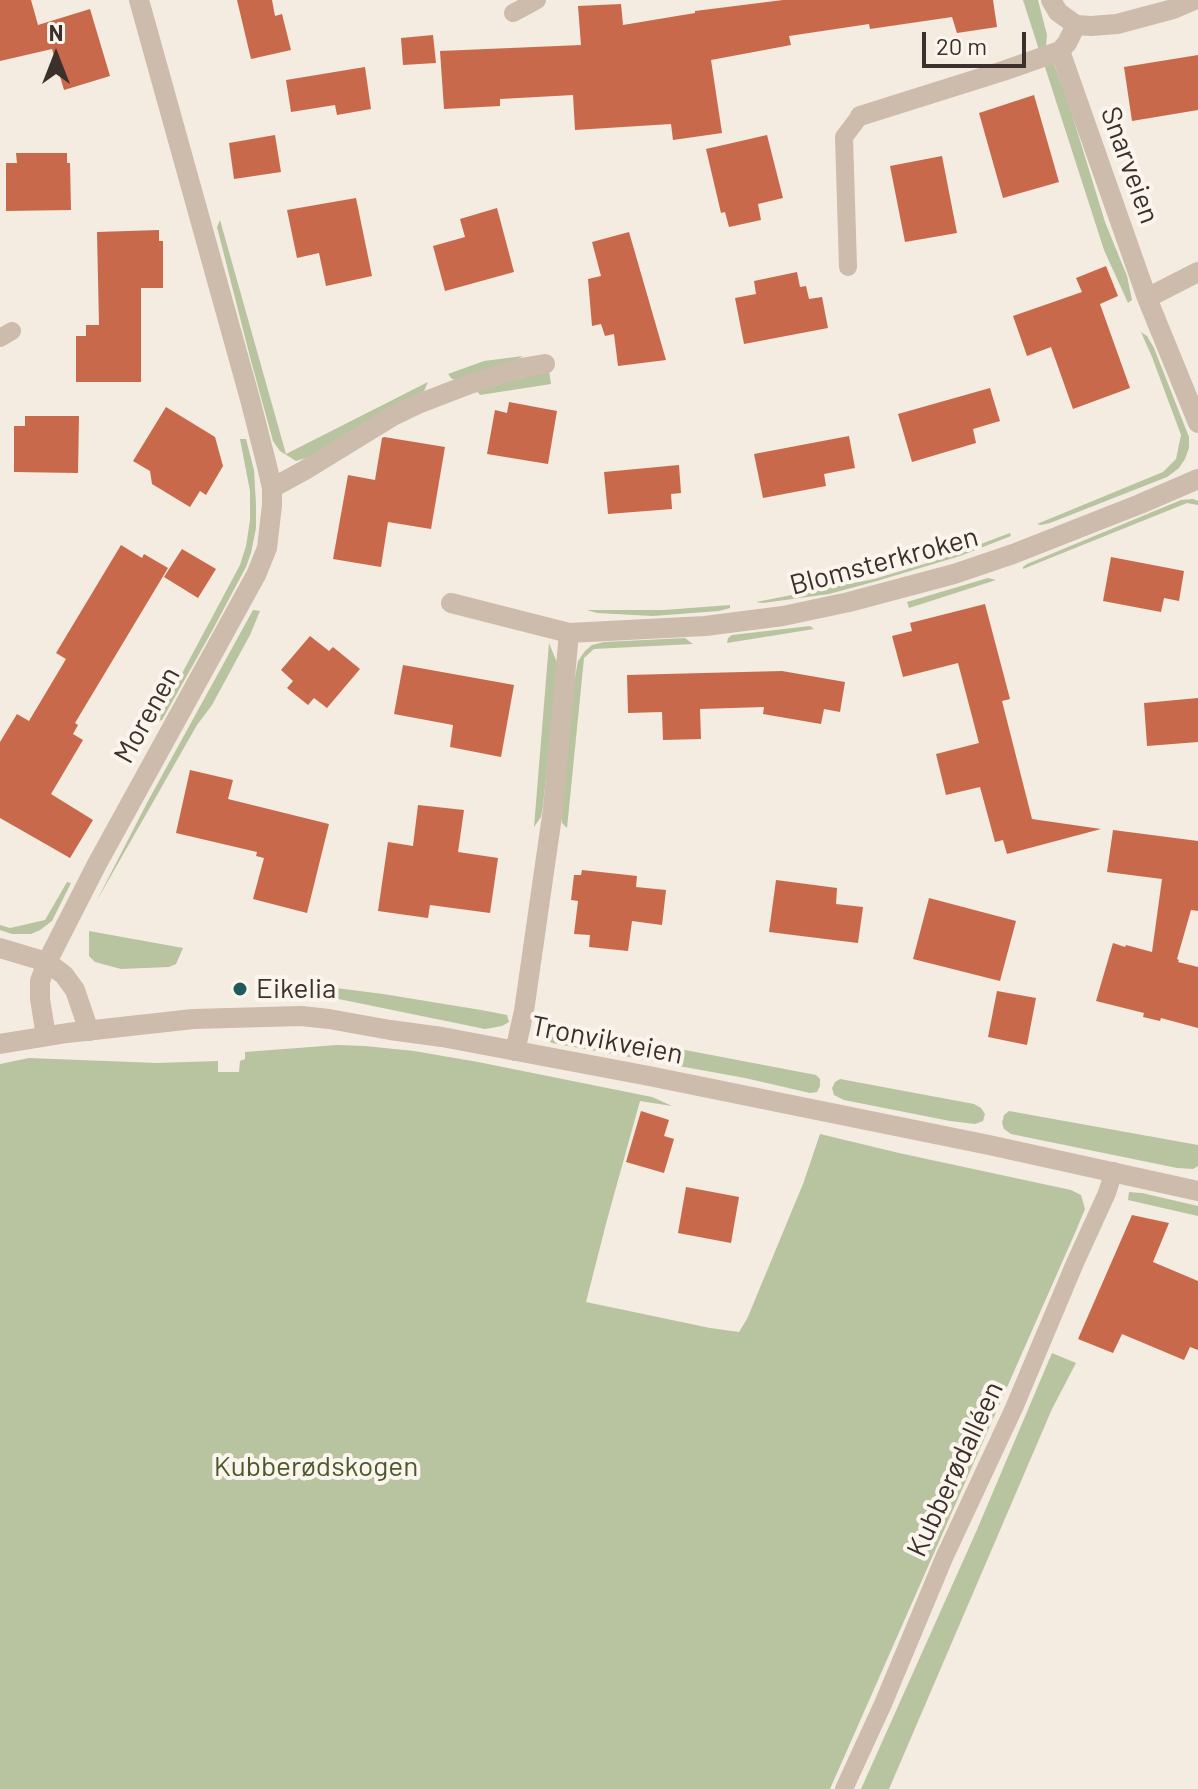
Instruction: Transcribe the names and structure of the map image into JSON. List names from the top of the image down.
{
  "streets": {
    "street": [
      "Snarveien",
      "Blomsterkroken",
      "Morenen",
      "Tronvikveien"
    ],
    "lane": ["Kubberødalléen"]
  },
  "crossings": [
    ["Tronvikveien", "Kubberødalléen"]
  ],
  "parks": ["Kubberødskogen"],
  "places": ["Eikelia"],
  "scale_bar": "20 m",
  "north": "top"
}
